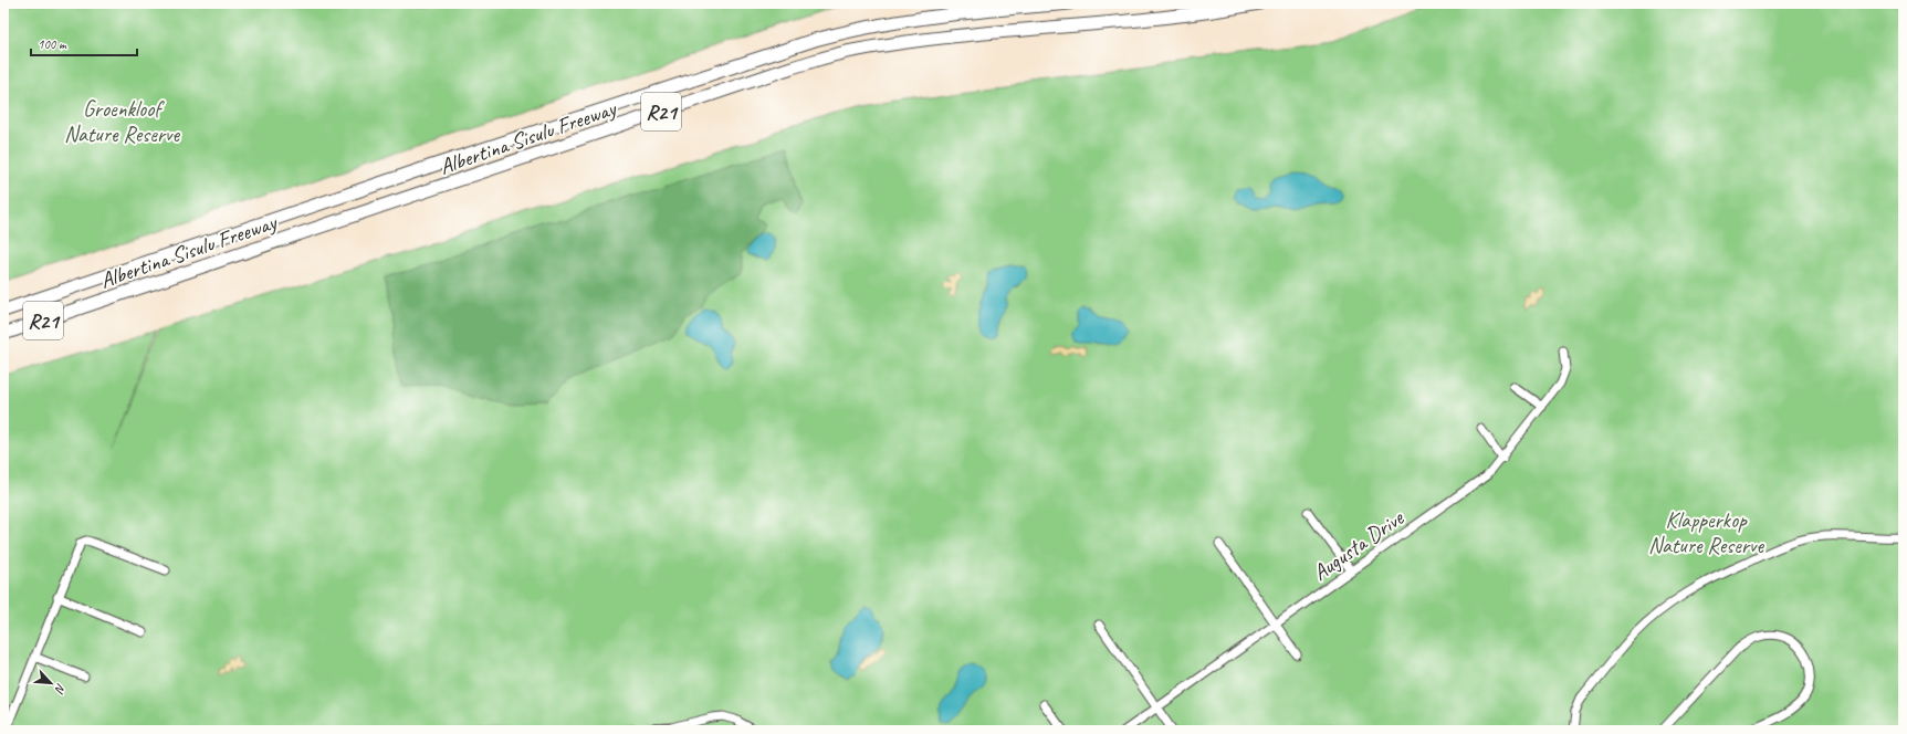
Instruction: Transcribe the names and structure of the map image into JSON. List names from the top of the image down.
{
  "streets": {
    "highway": ["R21", "Albertina Sisulu Freeway"],
    "street": ["Augusta Drive"]
  },
  "parks": ["Groenkloof Nature Reserve", "Klapperkop Nature Reserve"],
  "scale_bar": "100 m",
  "north": "bottom right"
}
